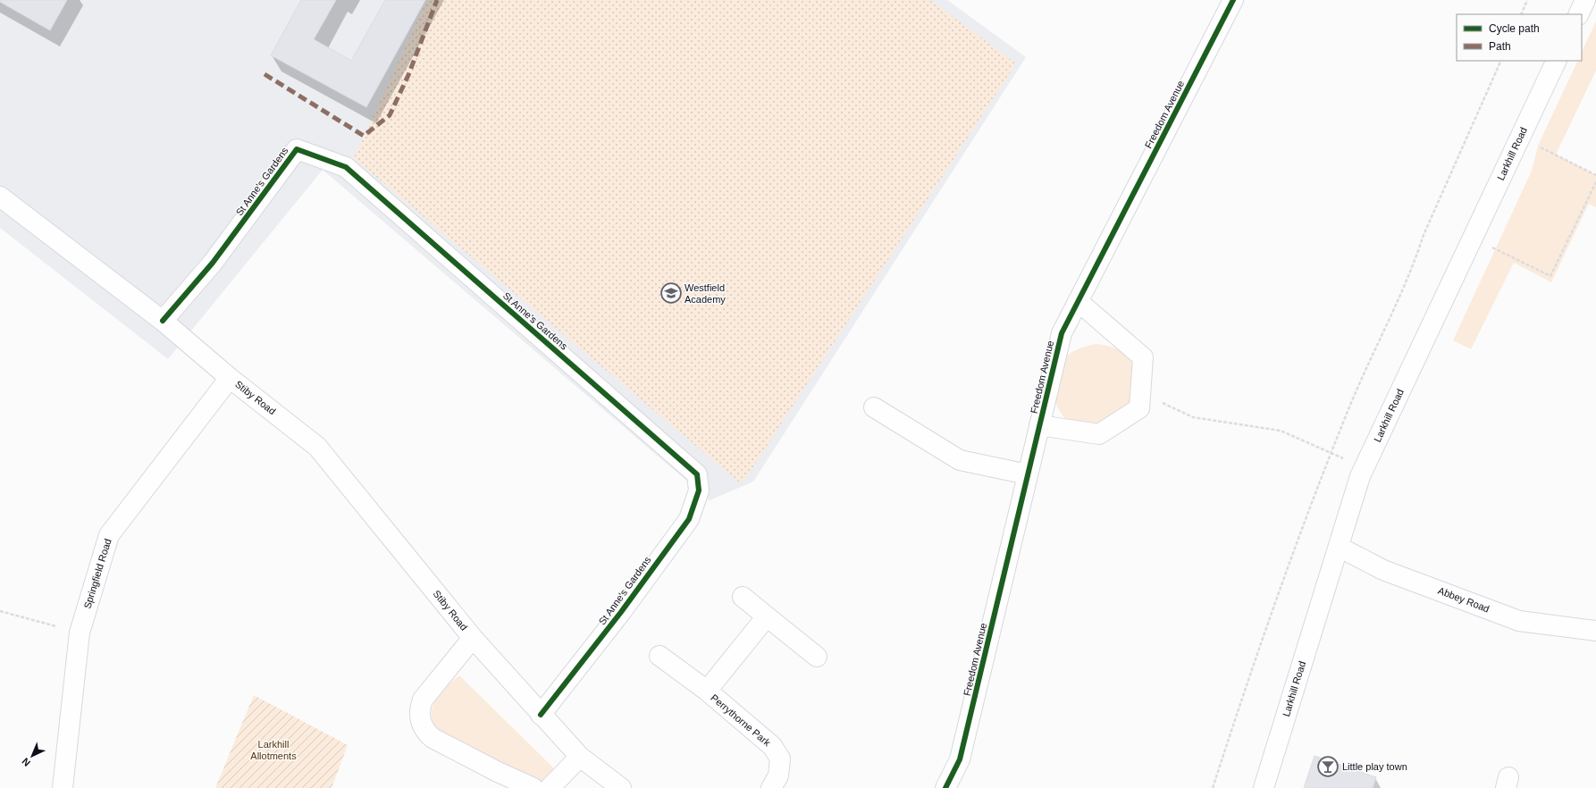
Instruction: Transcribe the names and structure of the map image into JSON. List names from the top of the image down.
{
  "streets": {
    "street": [
      "Freedom Avenue",
      "Larkhill Road",
      "St Anne's Gardens",
      "Stiby Road",
      "Springfield Road",
      "Abbey Road",
      "Perrythorne Park"
    ]
  },
  "crossings": [
    ["Larkhill Road", "Abbey Road"],
    ["St Anne's Gardens", "Stiby Road"],
    ["Stiby Road", "Springfield Road"]
  ],
  "parks": ["Larkhill Allotments"],
  "places": {
    "school or university": ["Westfield Academy"],
    "bar": ["Little play town"]
  },
  "legend": ["Cycle path", "Path"],
  "north": "bottom left"
}
